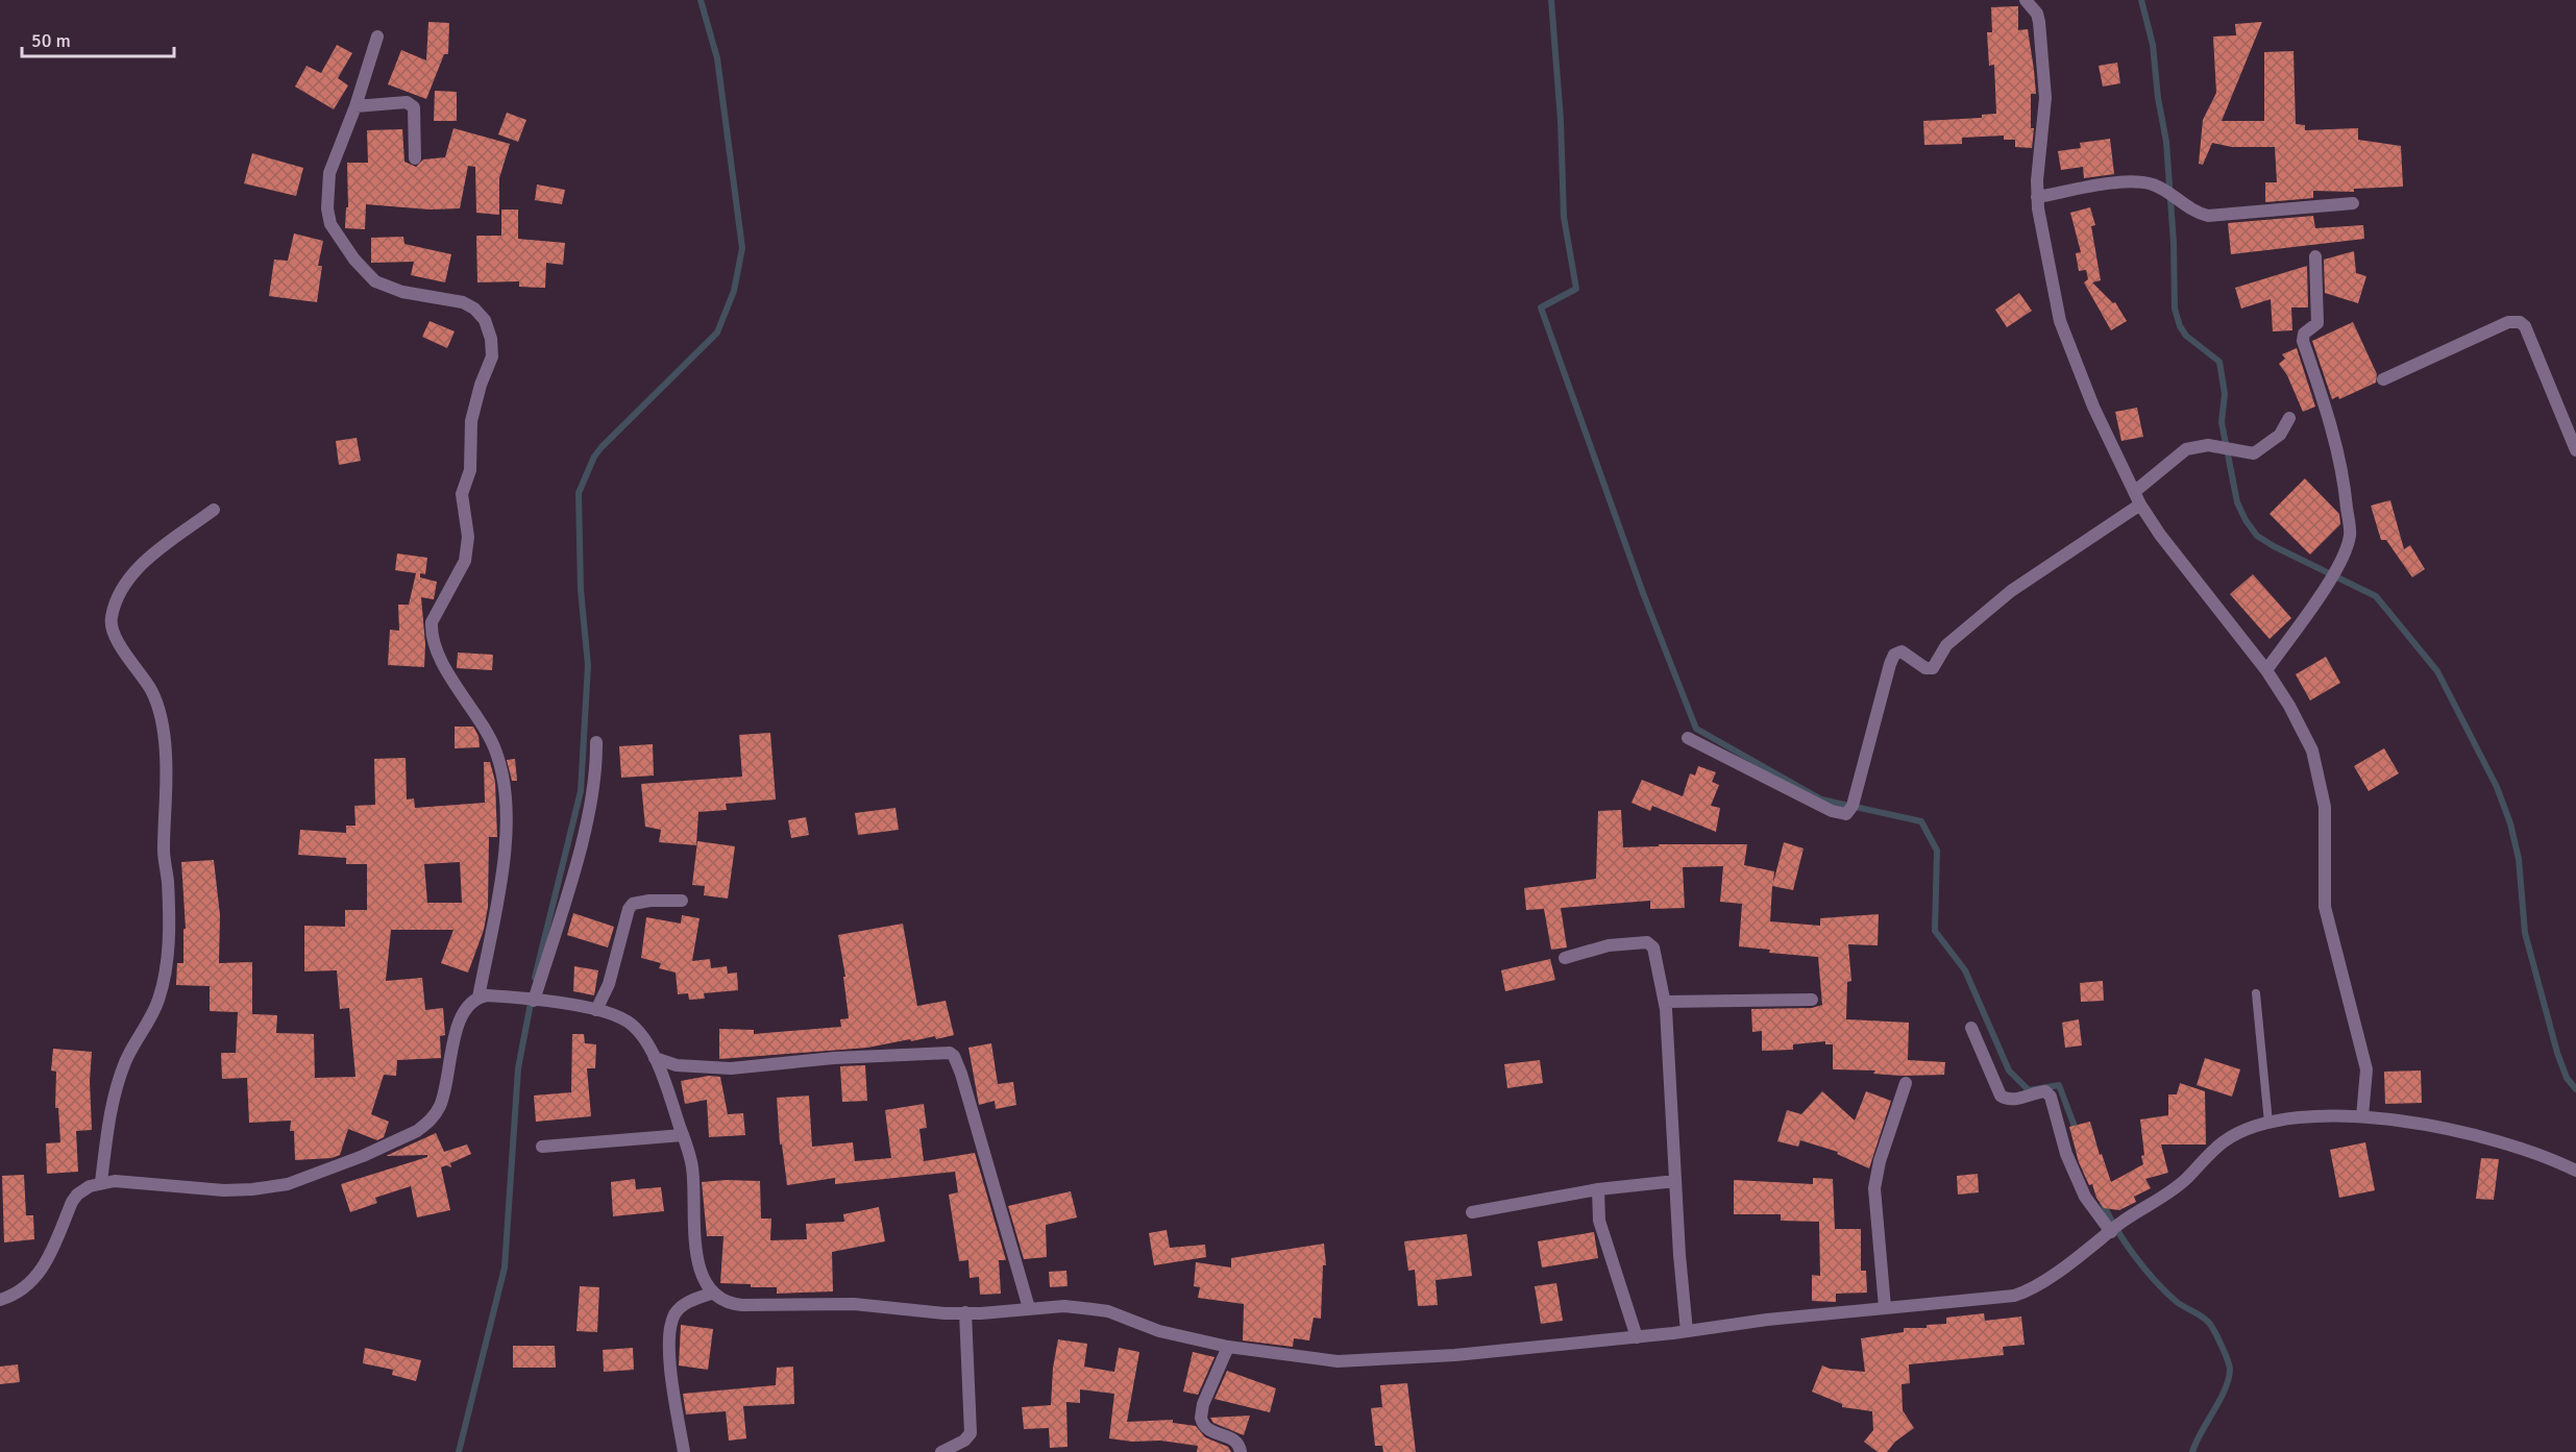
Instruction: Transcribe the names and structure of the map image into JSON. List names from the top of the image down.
{
  "scale_bar": "50 m"
}
